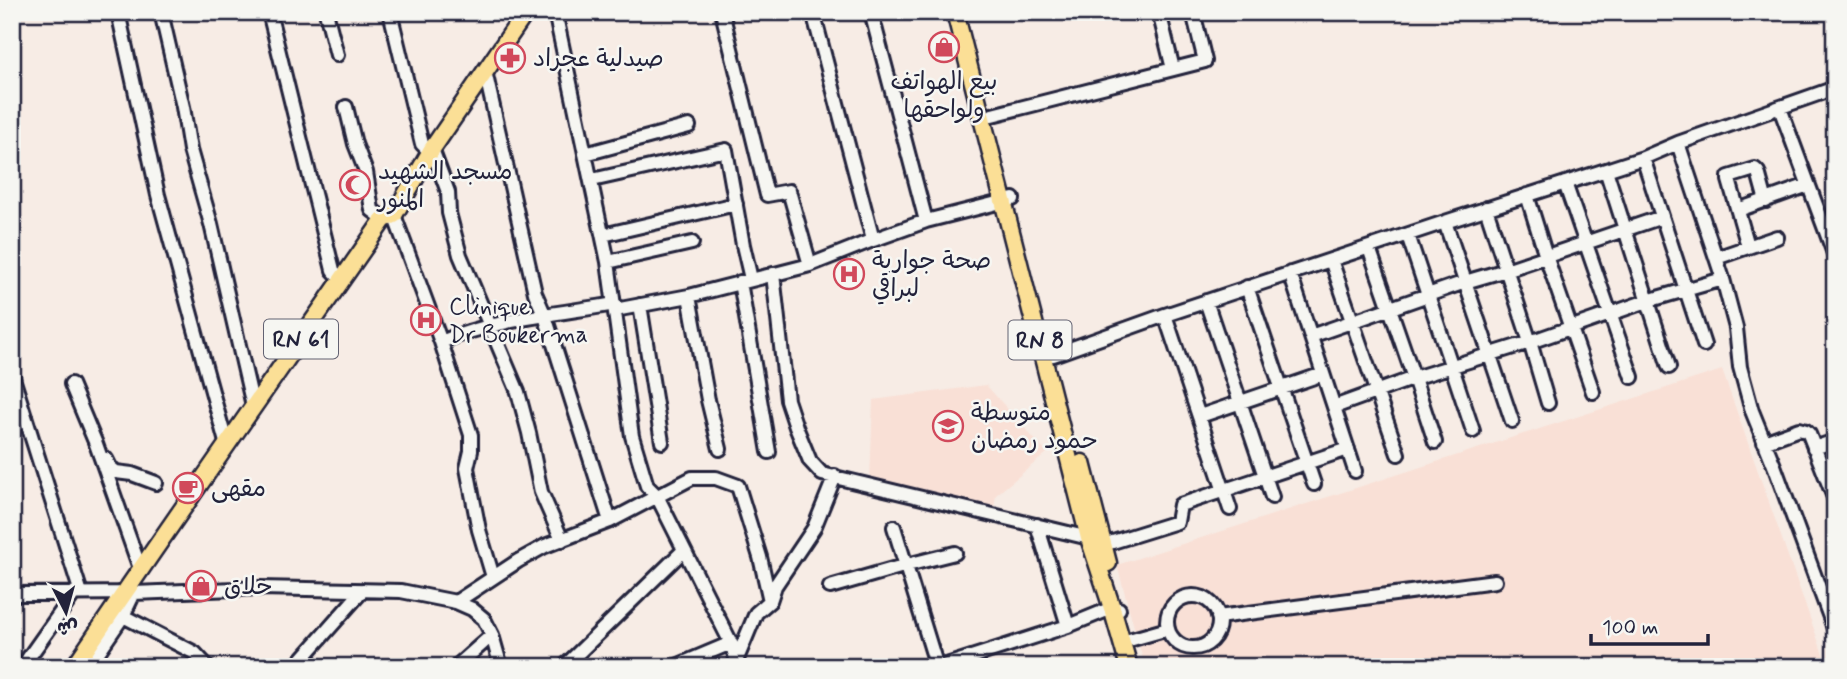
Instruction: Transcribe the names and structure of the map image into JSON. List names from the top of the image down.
{
  "streets": {
    "main road": ["RN 61", "RN 8"]
  },
  "places": {
    "shop": ["بيع الهواتف ولواحقها", "حلاق"],
    "pharmacy": ["صيدلية عجراد"],
    "mosque": ["مسجد الشهيد المنور"],
    "hospital": ["صحة جوارية لبراقي", "Clinique Dr Boukerma"],
    "school or university": ["متوسطة حمود رمضان"],
    "cafe": ["مقهى"]
  },
  "scale_bar": "100 m",
  "north": "bottom"
}
